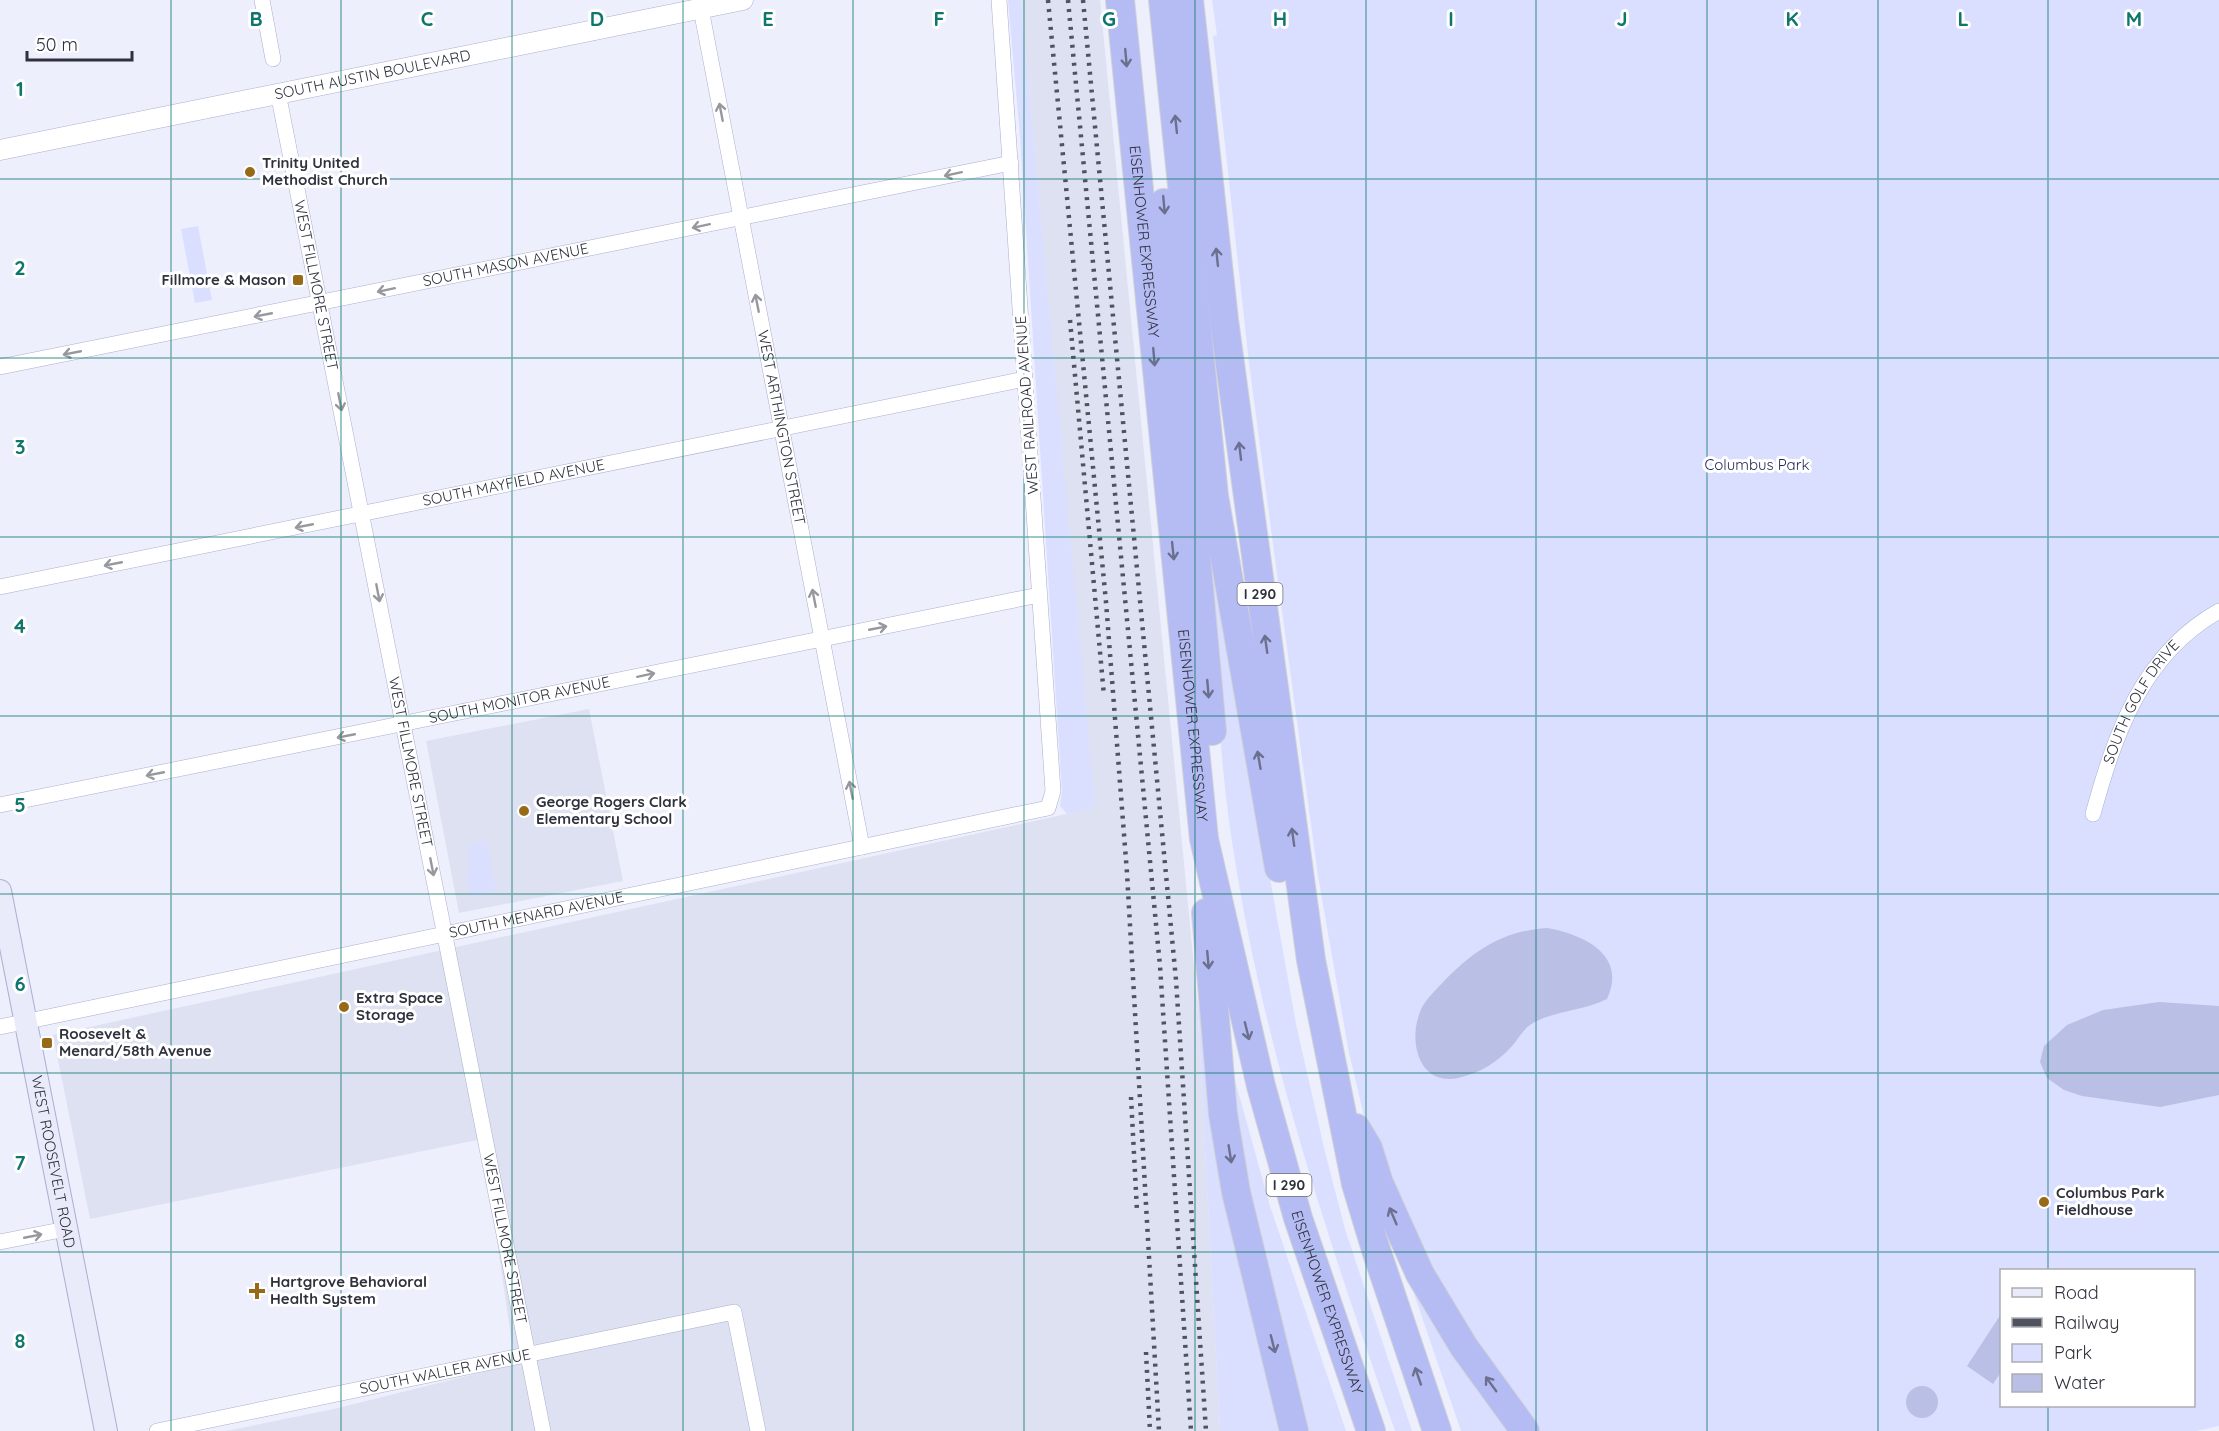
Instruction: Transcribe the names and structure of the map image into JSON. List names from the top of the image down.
{
  "streets": {
    "highway": ["EISENHOWER EXPRESSWAY", "I 290"],
    "main road": ["WEST ROOSEVELT ROAD"],
    "street": [
      "SOUTH AUSTIN BOULEVARD",
      "SOUTH MASON AVENUE",
      "WEST FILLMORE STREET",
      "WEST RAILROAD AVENUE",
      "WEST ARTHINGTON STREET",
      "SOUTH MAYFIELD AVENUE",
      "SOUTH MONITOR AVENUE",
      "SOUTH GOLF DRIVE",
      "SOUTH MENARD AVENUE",
      "SOUTH WALLER AVENUE"
    ]
  },
  "crossings": [
    ["SOUTH AUSTIN BOULEVARD", "WEST FILLMORE STREET"],
    ["SOUTH AUSTIN BOULEVARD", "WEST ARTHINGTON STREET"],
    ["SOUTH MASON AVENUE", "WEST FILLMORE STREET"],
    ["SOUTH MASON AVENUE", "WEST RAILROAD AVENUE"],
    ["SOUTH MASON AVENUE", "WEST ARTHINGTON STREET"],
    ["WEST FILLMORE STREET", "SOUTH MAYFIELD AVENUE"],
    ["WEST FILLMORE STREET", "SOUTH MONITOR AVENUE"],
    ["WEST FILLMORE STREET", "SOUTH MENARD AVENUE"],
    ["WEST FILLMORE STREET", "SOUTH WALLER AVENUE"],
    ["WEST RAILROAD AVENUE", "SOUTH MAYFIELD AVENUE"],
    ["WEST RAILROAD AVENUE", "SOUTH MONITOR AVENUE"],
    ["WEST RAILROAD AVENUE", "SOUTH MENARD AVENUE"],
    ["WEST ARTHINGTON STREET", "SOUTH MAYFIELD AVENUE"],
    ["WEST ARTHINGTON STREET", "SOUTH MONITOR AVENUE"],
    ["WEST ARTHINGTON STREET", "SOUTH MENARD AVENUE"],
    ["SOUTH MENARD AVENUE", "WEST ROOSEVELT ROAD"]
  ],
  "one_way": [
    "SOUTH MASON AVENUE",
    "WEST FILLMORE STREET",
    "WEST ARTHINGTON STREET",
    "SOUTH MAYFIELD AVENUE"
  ],
  "parks": ["Columbus Park"],
  "places": {
    "other": [
      "Trinity United Methodist Church",
      "George Rogers Clark Elementary School",
      "Extra Space Storage",
      "Columbus Park Fieldhouse"
    ],
    "transit": ["Fillmore & Mason", "Roosevelt & Menard/58th Avenue"],
    "health": ["Hartgrove Behavioral Health System"]
  },
  "legend": [
    "Road",
    "Railway",
    "Park",
    "Water"
  ],
  "scale_bar": "50 m",
  "grid": {
    "columns": [
      "B",
      "C",
      "D",
      "E",
      "F",
      "G",
      "H",
      "I",
      "J",
      "K",
      "L",
      "M"
    ],
    "rows": [
      "1",
      "2",
      "3",
      "4",
      "5",
      "6",
      "7",
      "8"
    ]
  }
}
